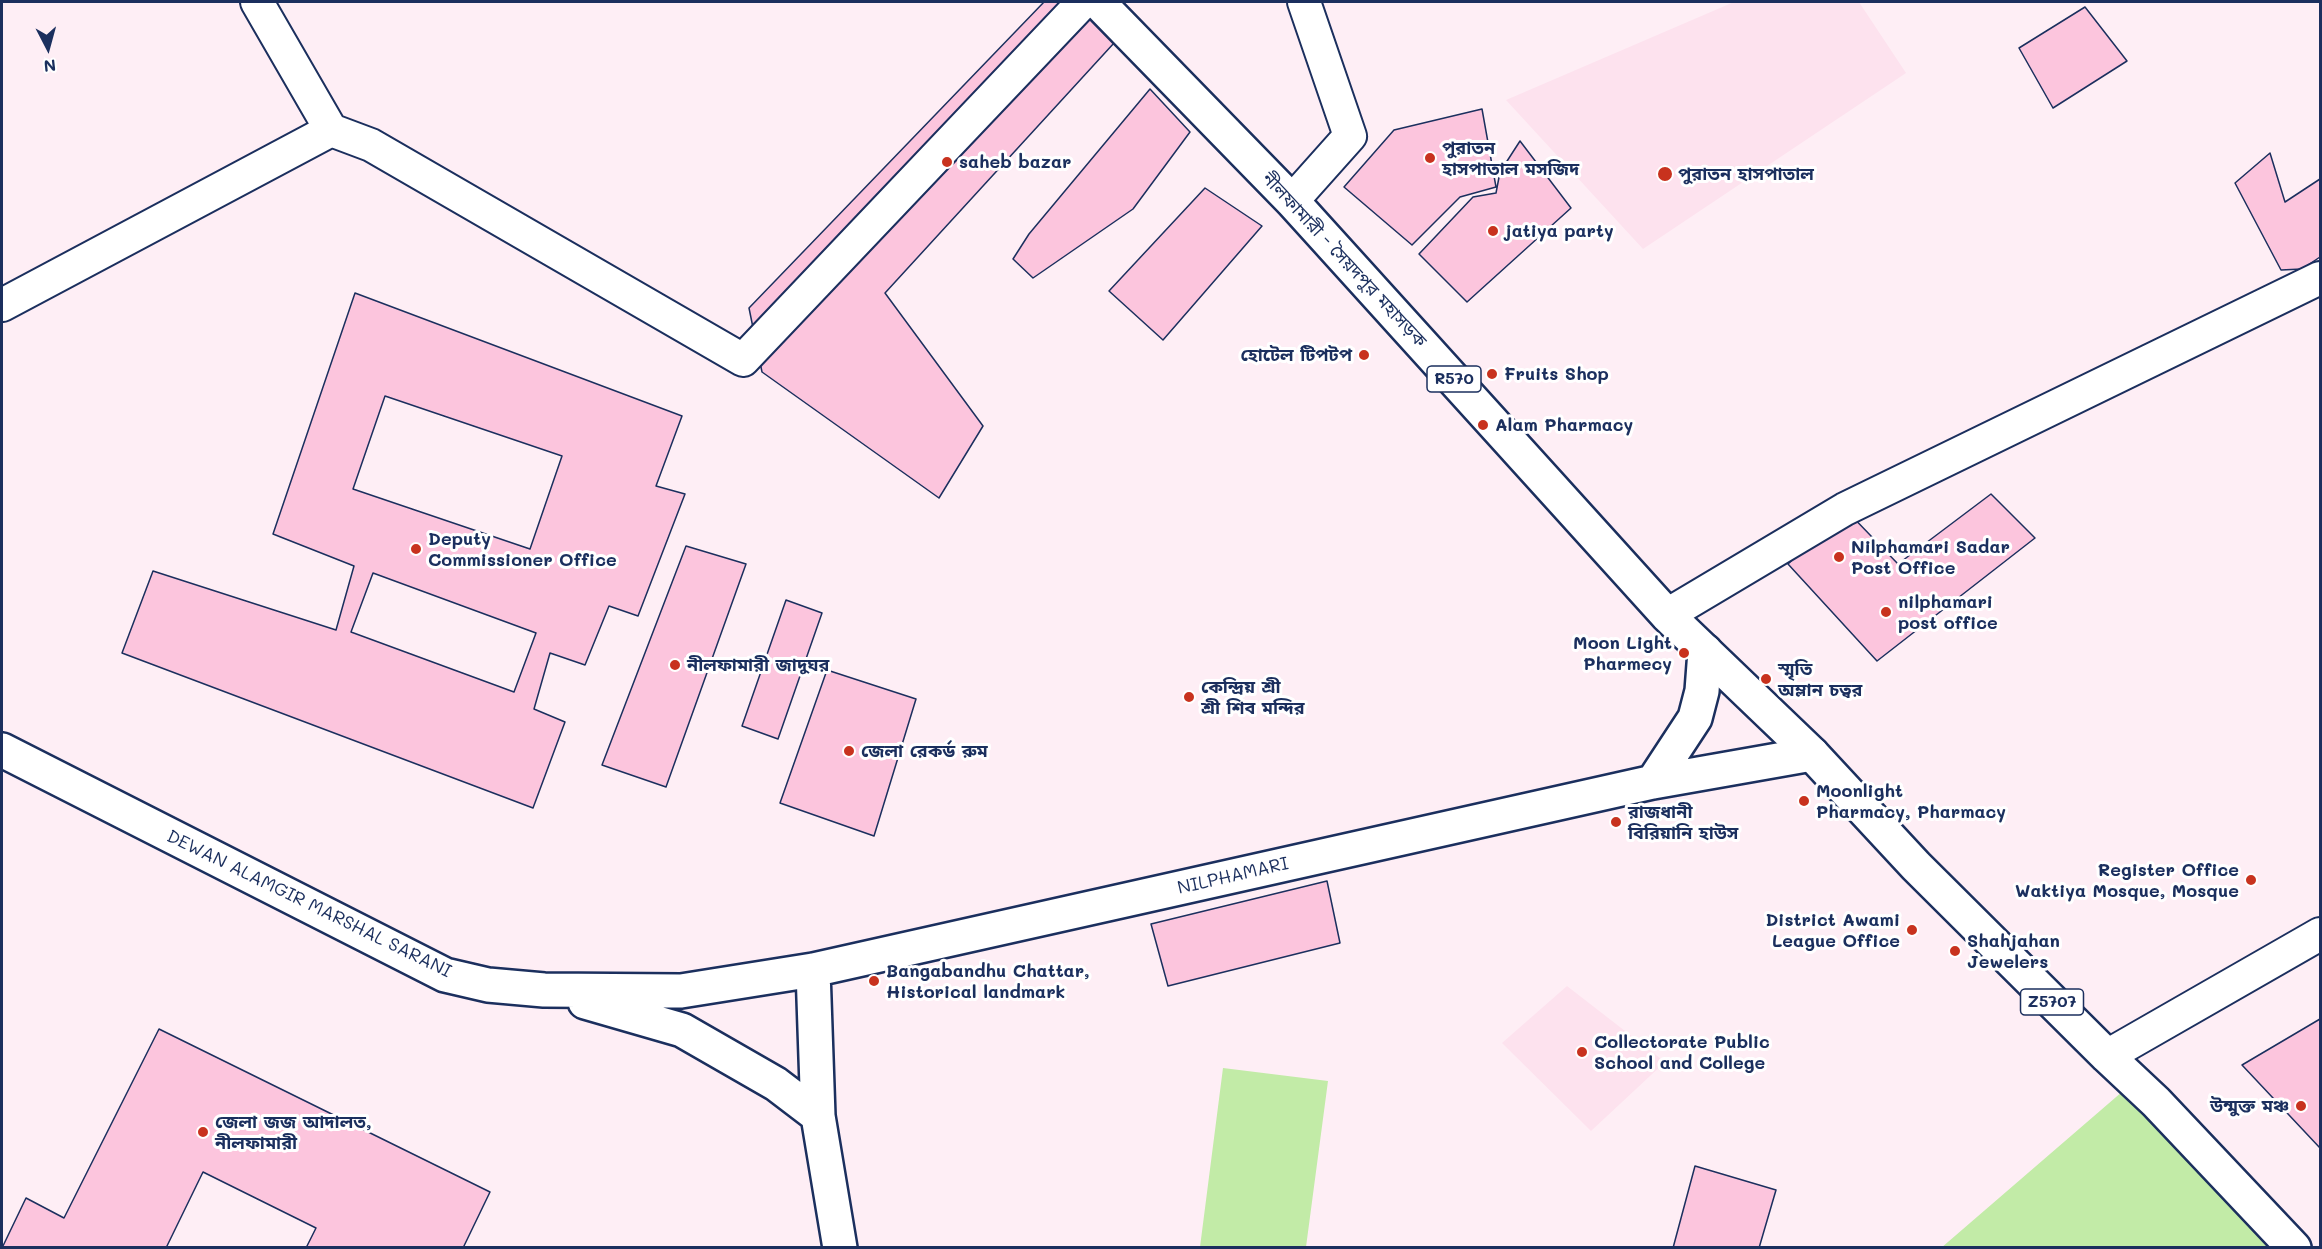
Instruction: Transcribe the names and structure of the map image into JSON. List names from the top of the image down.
{
  "streets": {
    "street": [
      "নীলফামারী - সৈয়দপুর মহাসড়ক",
      "R570",
      "NILPHAMARI",
      "DEWAN ALAMGIR MARSHAL SARANI",
      "Z5707"
    ]
  },
  "crossings": [
    ["নীলফামারী - সৈয়দপুর মহাসড়ক", "NILPHAMARI"],
    ["নীলফামারী - সৈয়দপুর মহাসড়ক", "Z5707"],
    ["NILPHAMARI", "DEWAN ALAMGIR MARSHAL SARANI"],
    ["NILPHAMARI", "Z5707"]
  ],
  "places": [
    "পুরাতন হাসপাতাল মসজিদ",
    "saheb bazar",
    "পুরাতন হাসপাতাল",
    "jatiya party",
    "হোটেল টিপটপ",
    "Fruits Shop",
    "Alam Pharmacy",
    "Deputy Commissioner Office",
    "Nilphamari Sadar Post Office",
    "nilphamari post office",
    "Moon Light Pharmecy",
    "নীলফামারী জাদুঘর",
    "স্মৃতি অম্লান চত্বর",
    "কেন্দ্রিয় শ্রী শ্রী শিব মন্দির",
    "জেলা রেকর্ড রুম",
    "Moonlight Pharmacy, Pharmacy",
    "রাজধানী বিরিয়ানি হাউস",
    "Register Office Waktiya Mosque, Mosque",
    "District Awami League Office",
    "Shahjahan Jewelers",
    "Bangabandhu Chattar, Historical landmark",
    "Collectorate Public School and College",
    "উন্মুক্ত মঞ্চ",
    "জেলা জজ আদালত, নীলফামারী"
  ],
  "north": "bottom"
}
